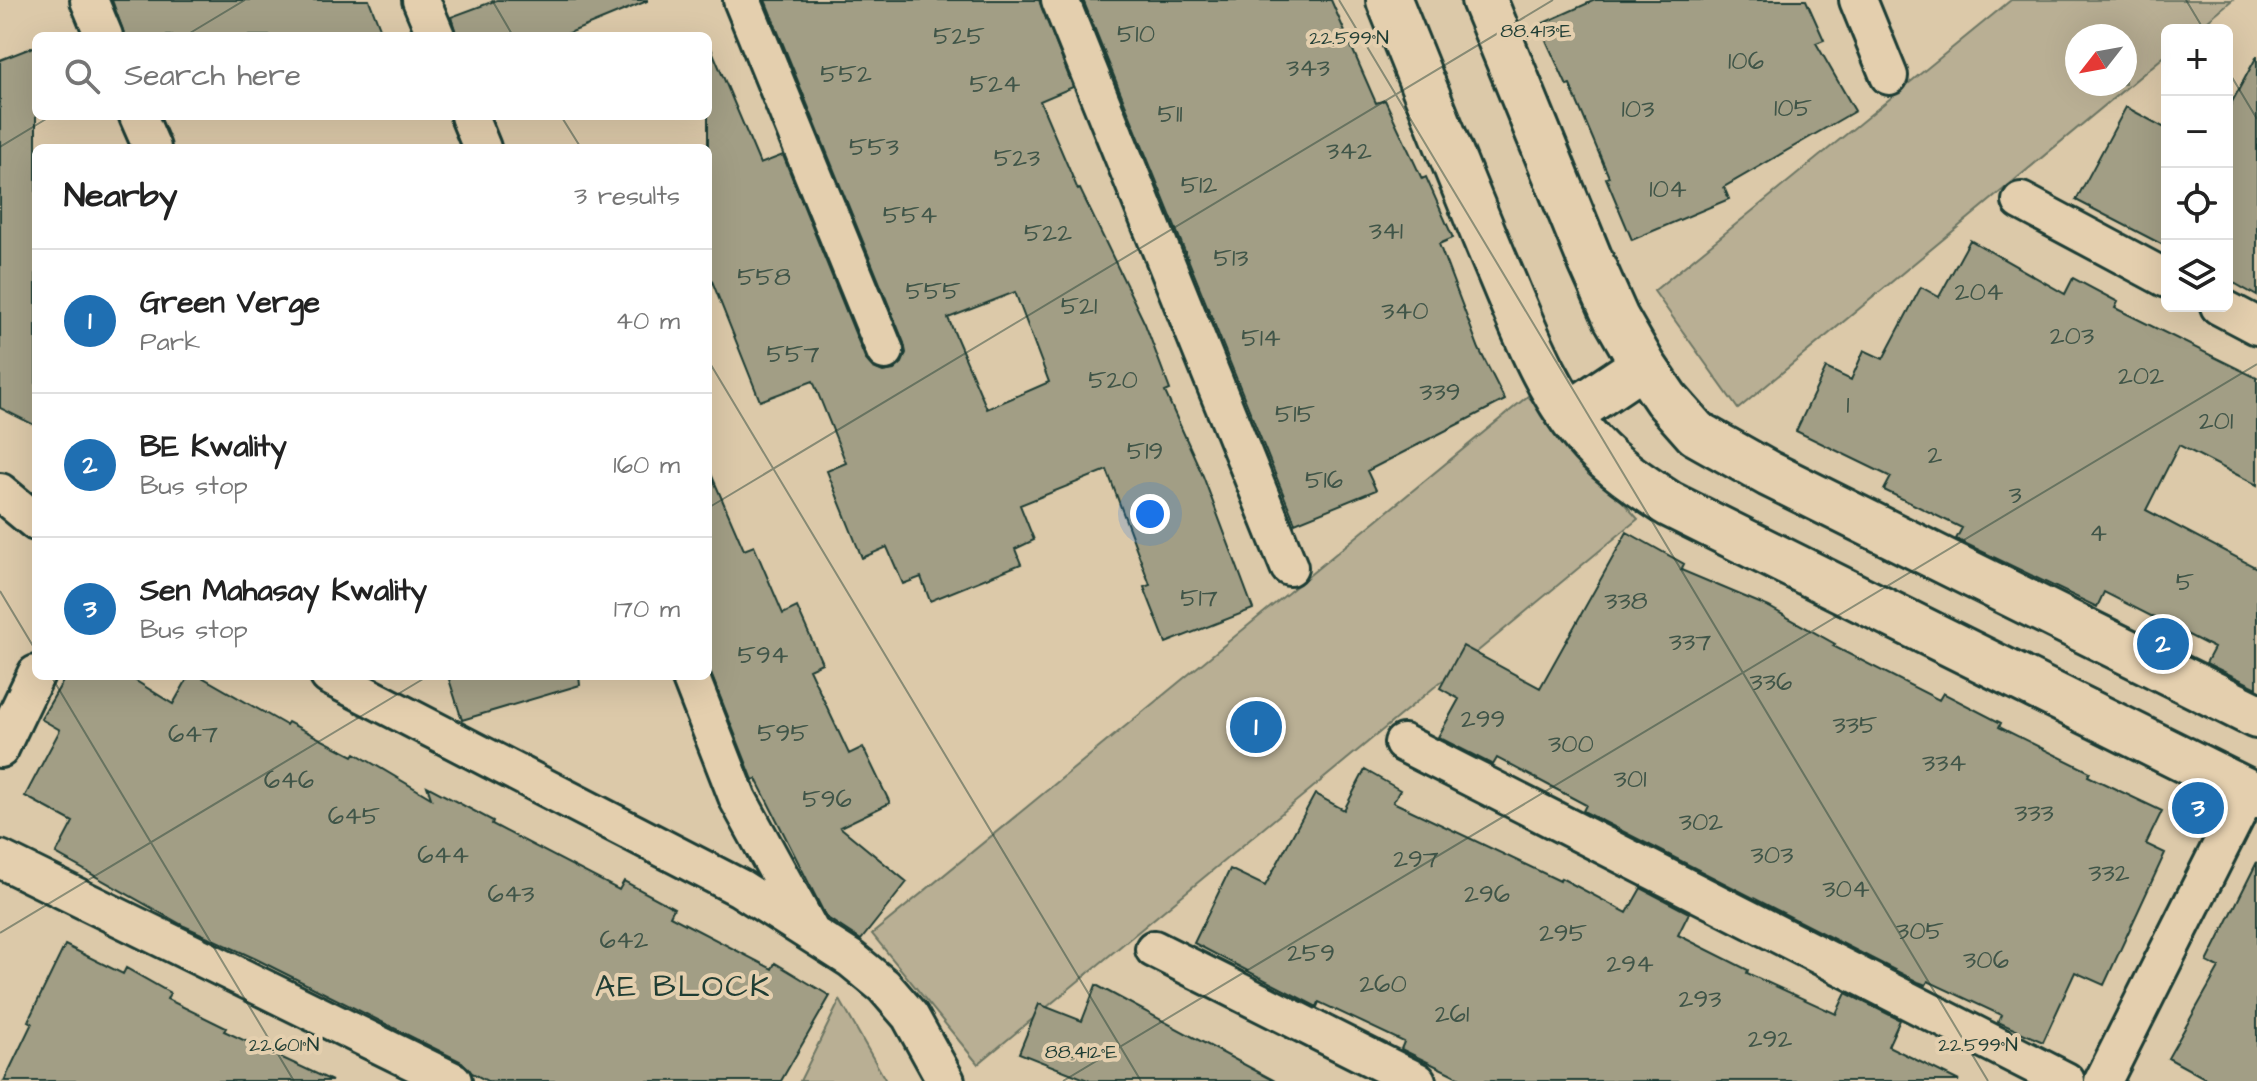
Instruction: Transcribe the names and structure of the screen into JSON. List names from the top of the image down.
{
  "districts": ["AE BLOCK"],
  "house_numbers": [
    "510",
    "525",
    "106",
    "343",
    "552",
    "524",
    "105",
    "103",
    "511",
    "553",
    "342",
    "523",
    "512",
    "104",
    "554",
    "341",
    "522",
    "513",
    "558",
    "555",
    "204",
    "521",
    "340",
    "203",
    "514",
    "557",
    "202",
    "520",
    "339",
    "1",
    "515",
    "201",
    "519",
    "2",
    "516",
    "3",
    "4",
    "5",
    "517",
    "338",
    "337",
    "594",
    "336",
    "299",
    "335",
    "595",
    "647",
    "300",
    "334",
    "301",
    "646",
    "596",
    "333",
    "645",
    "302",
    "644",
    "303",
    "297",
    "332",
    "304",
    "643",
    "296",
    "305",
    "295",
    "642",
    "259",
    "306",
    "294",
    "260",
    "293",
    "261",
    "292"
  ],
  "north": "bottom left",
  "page": {
    "map_buttons": ["+", "−"],
    "search": "Search here",
    "heading": ["Nearby", "3 results"],
    "list": [
      {
        "mark": "1",
        "name": "Green Verge",
        "note": "Park",
        "value": "40 m"
      },
      {
        "mark": "2",
        "name": "BE Kwality",
        "note": "Bus stop",
        "value": "160 m"
      },
      {
        "mark": "3",
        "name": "Sen Mahasay Kwality",
        "note": "Bus stop",
        "value": "170 m"
      }
    ],
    "pins": ["2", "1", "3"]
  },
  "coordinates": [
    "88.413°E",
    "22.599°N",
    "22.601°N",
    "88.412°E"
  ]
}
